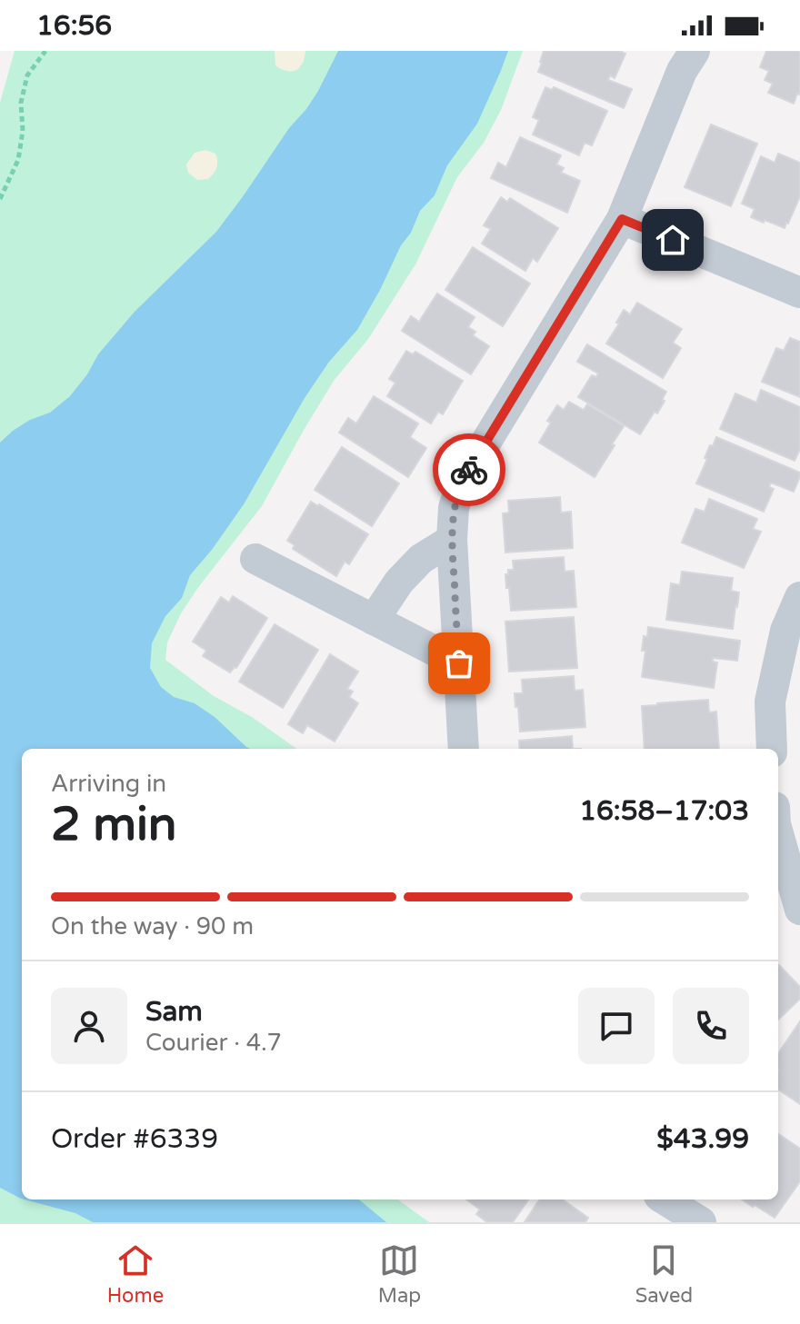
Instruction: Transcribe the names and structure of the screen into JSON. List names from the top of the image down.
{
  "page": {
    "status": "16:56",
    "heading": ["2 min", "Arriving in", "16:58–17:03"],
    "panel": [
      "Sam",
      "Courier · 4.7",
      "Order #6339",
      "$43.99"
    ],
    "bar": "On the way · 90 m",
    "tabs": ["Home", "Map", "Saved"]
  }
}
